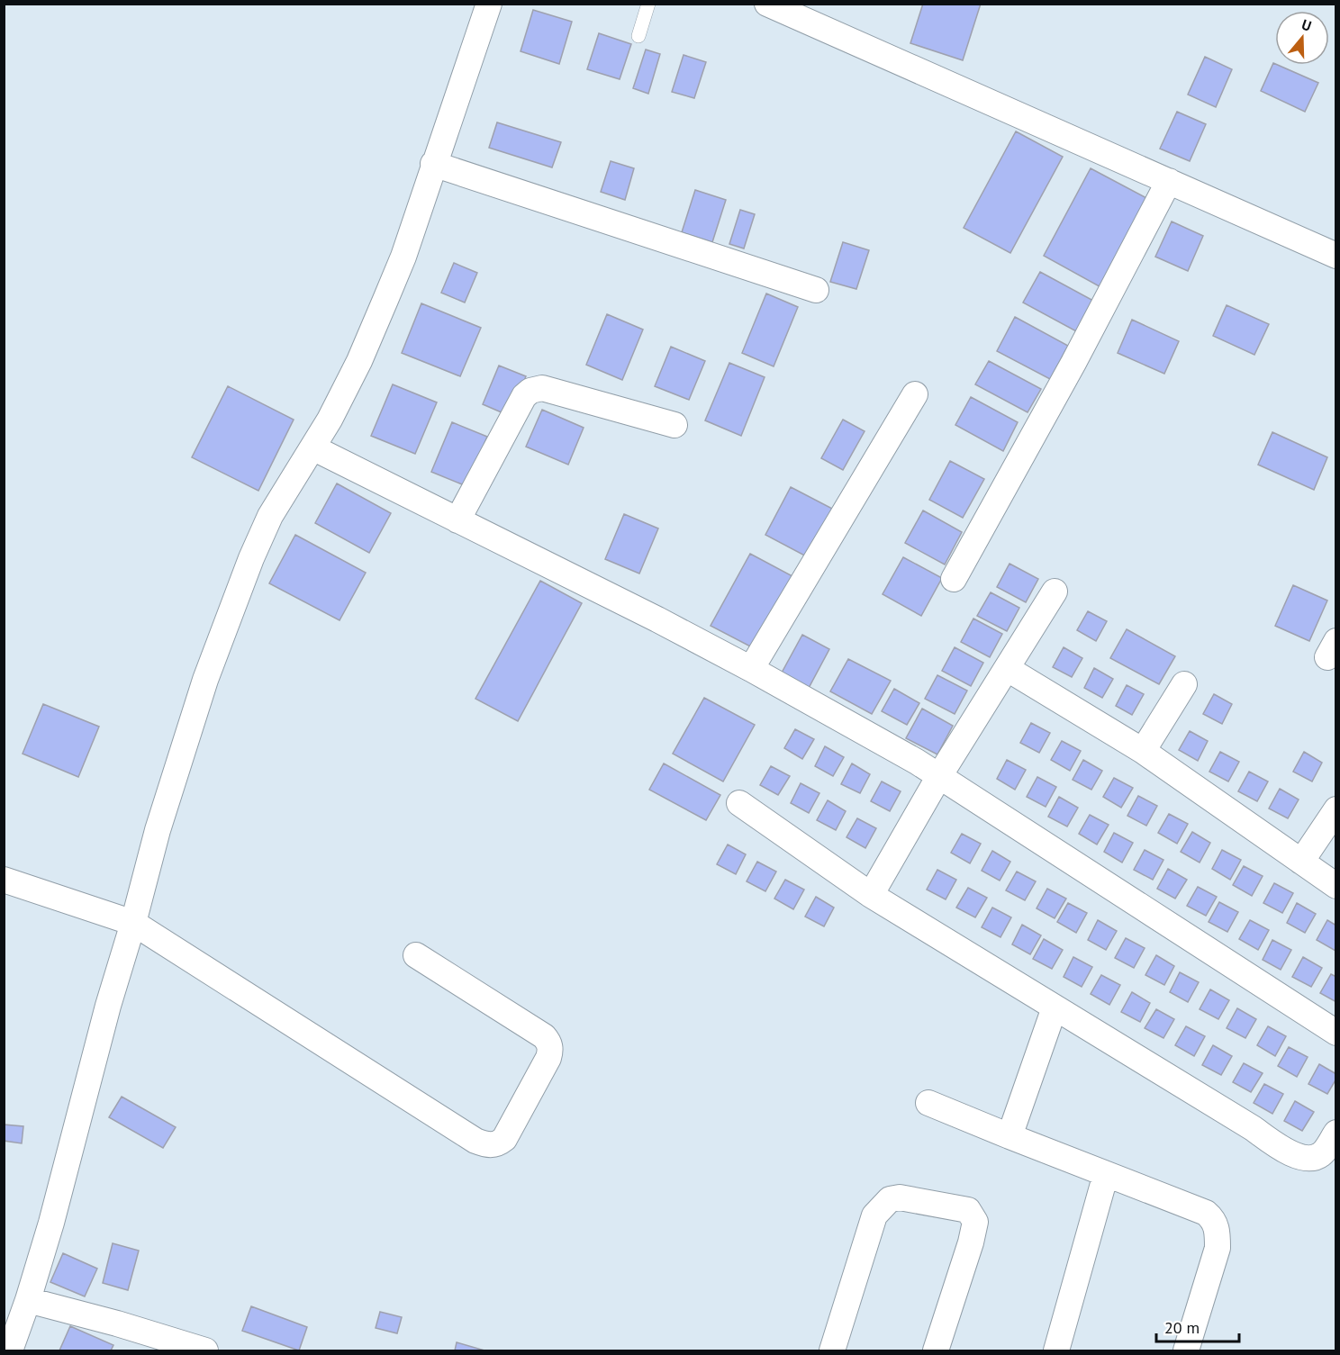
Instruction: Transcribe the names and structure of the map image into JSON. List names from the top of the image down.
{
  "scale_bar": "20 m",
  "north": "top"
}
